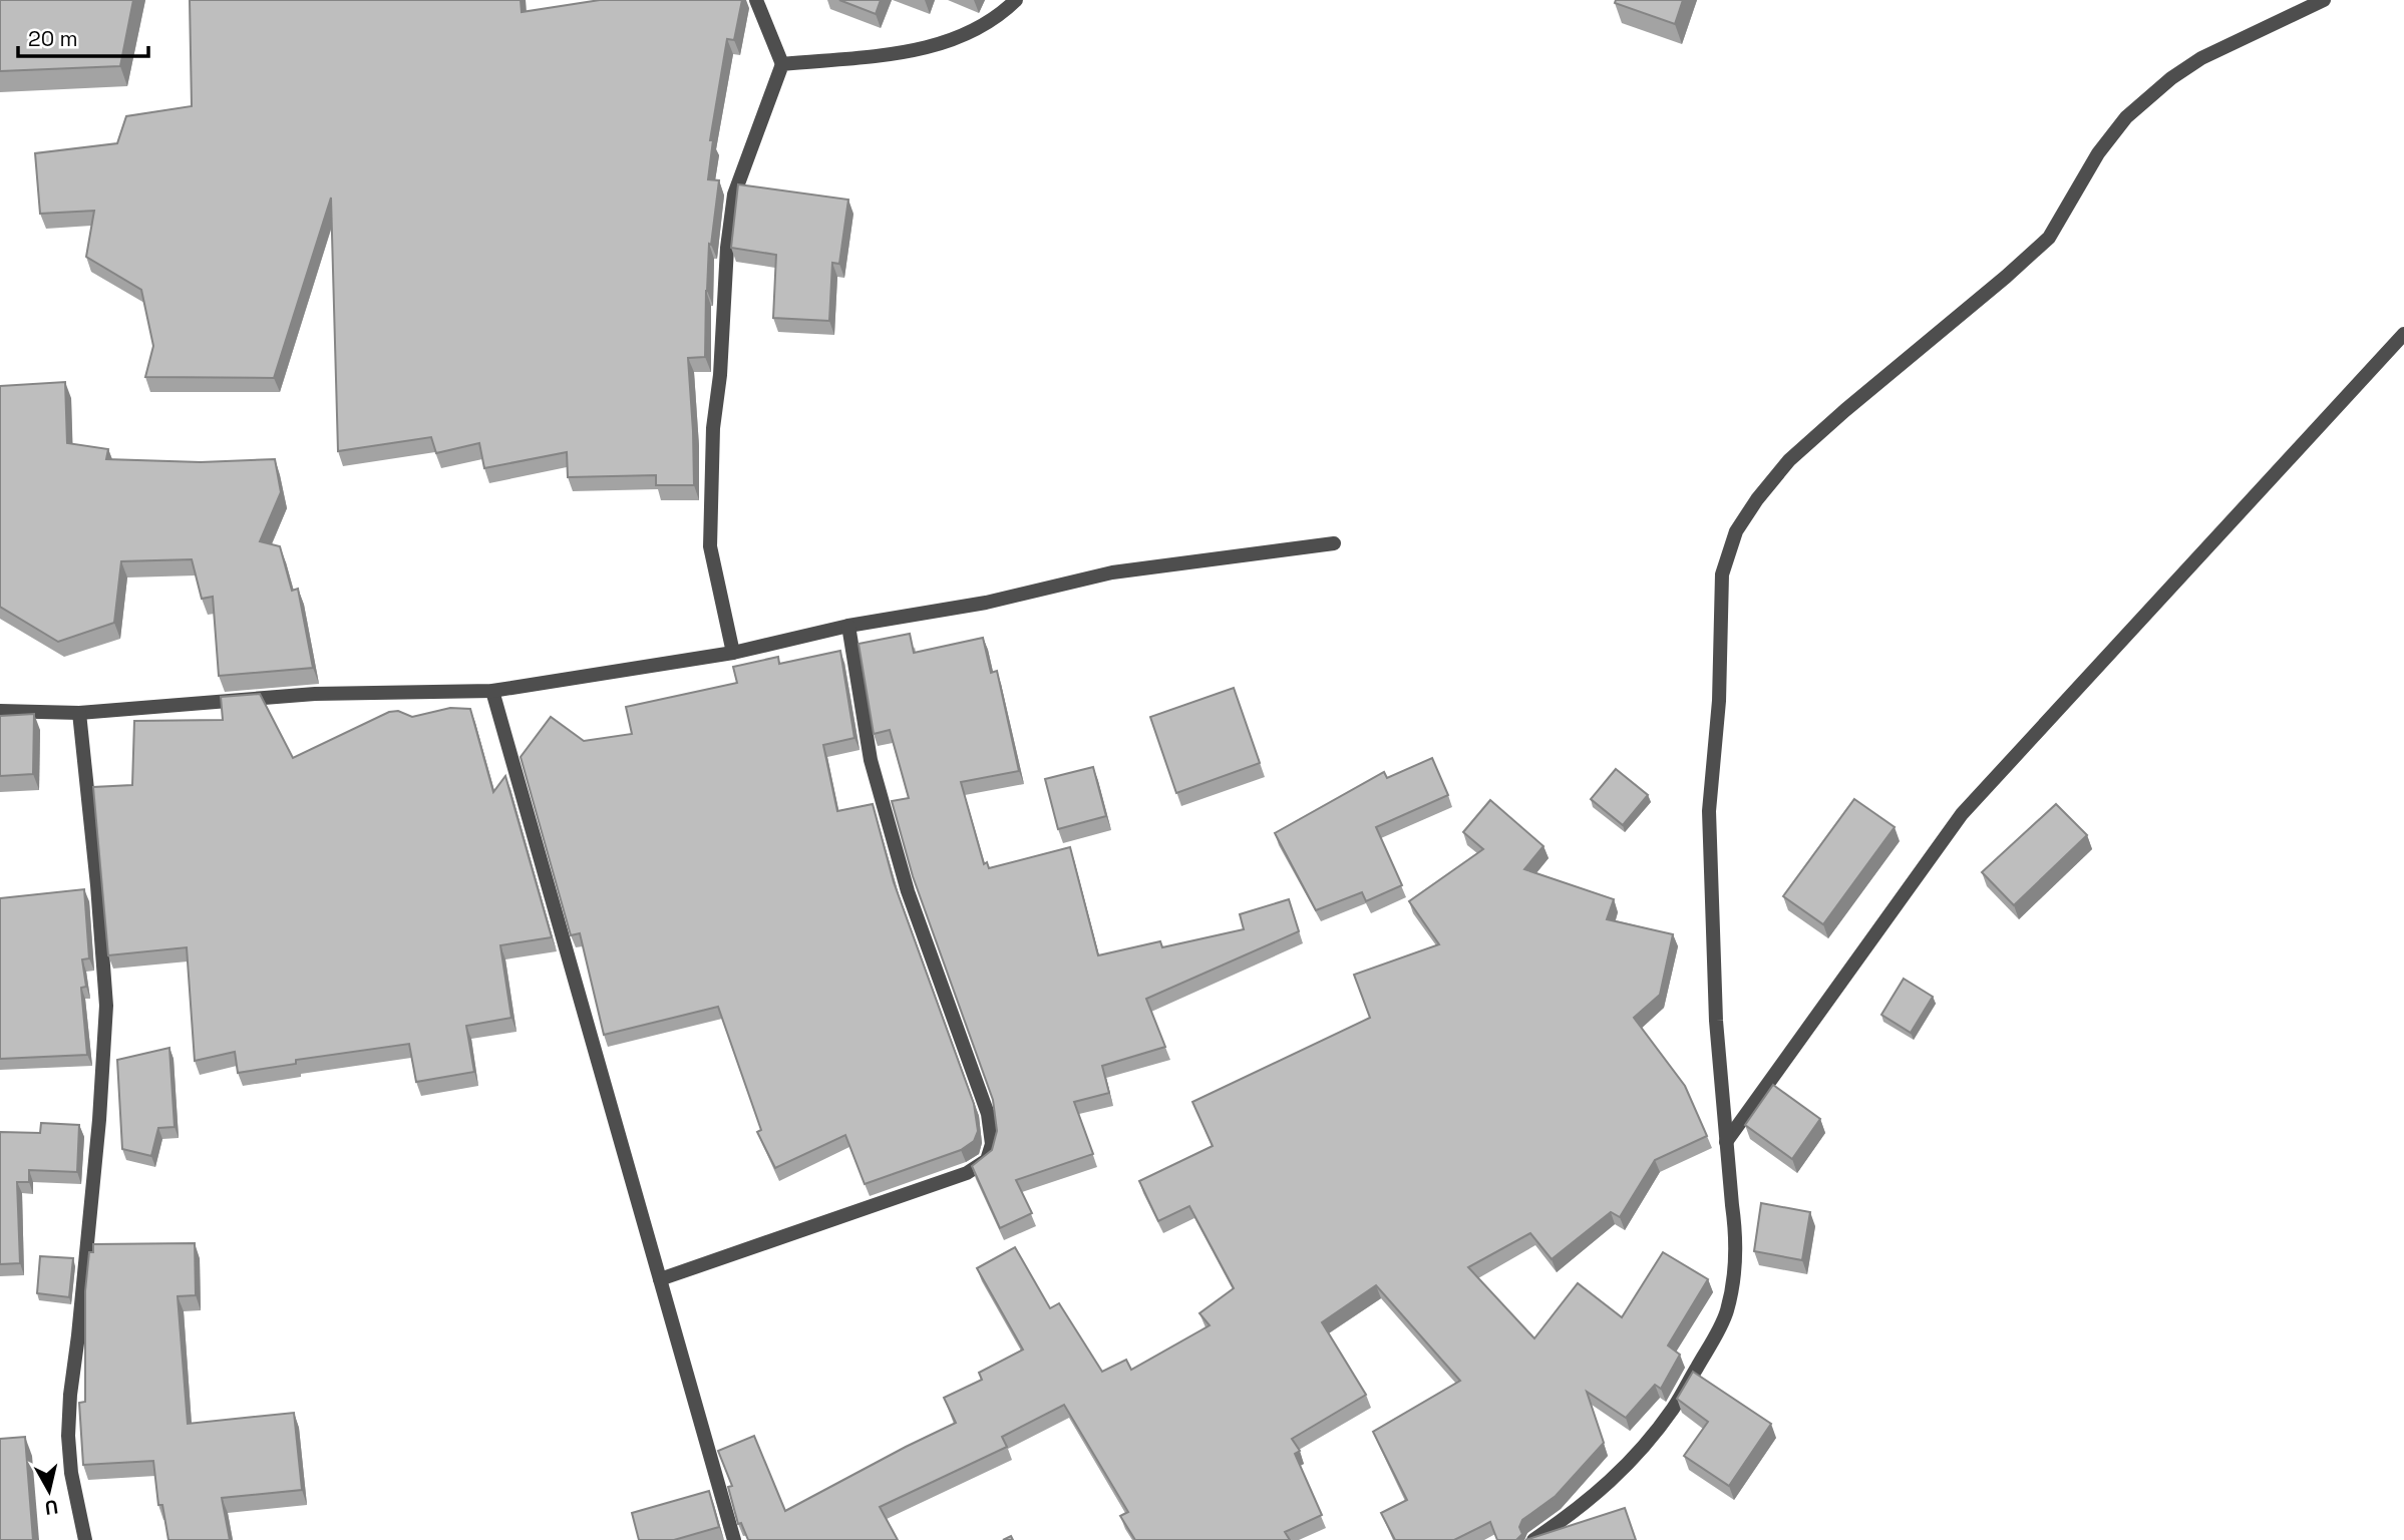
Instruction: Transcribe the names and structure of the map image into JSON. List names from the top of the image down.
{
  "scale_bar": "20 m",
  "north": "bottom"
}
